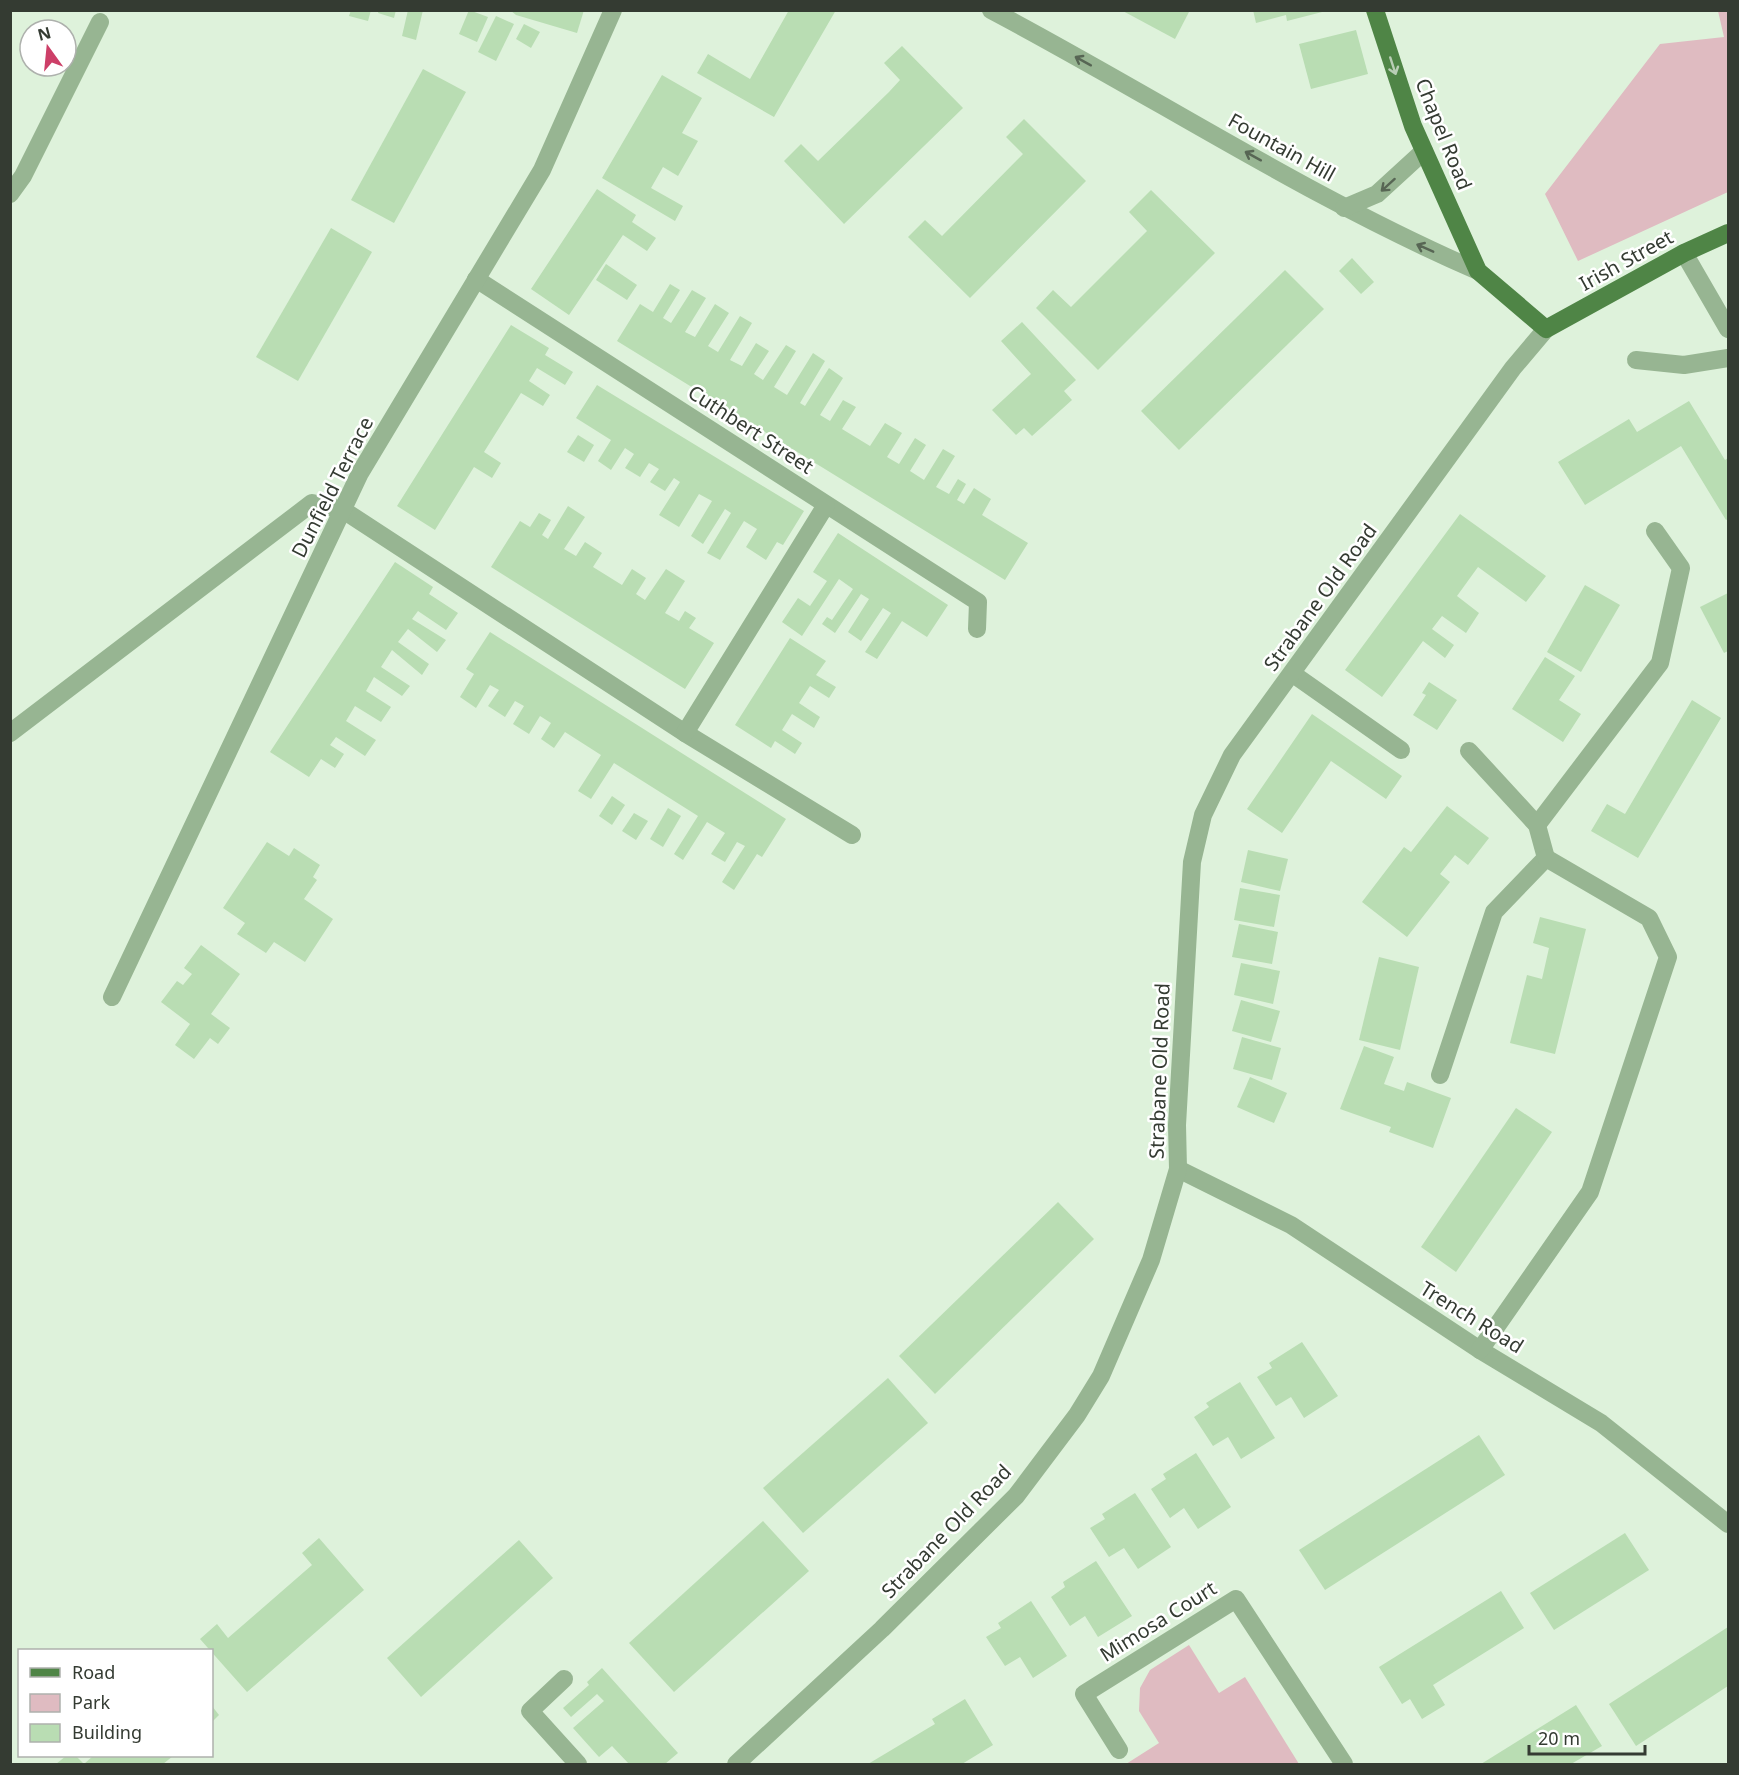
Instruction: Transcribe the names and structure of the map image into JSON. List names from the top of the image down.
{
  "streets": {
    "main road": ["Chapel Road", "Fountain Hill", "Irish Street"],
    "street": [
      "Cuthbert Street",
      "Dunfield Terrace",
      "Strabane Old Road",
      "Trench Road",
      "Mimosa Court"
    ]
  },
  "crossings": [
    ["Chapel Road", "Fountain Hill"],
    ["Fountain Hill", "Irish Street"],
    ["Fountain Hill", "Strabane Old Road"],
    ["Irish Street", "Strabane Old Road"],
    ["Cuthbert Street", "Dunfield Terrace"],
    ["Strabane Old Road", "Trench Road"]
  ],
  "one_way": ["Chapel Road", "Fountain Hill"],
  "legend": ["Road", "Park", "Building"],
  "scale_bar": "20 m",
  "north": "top"
}
